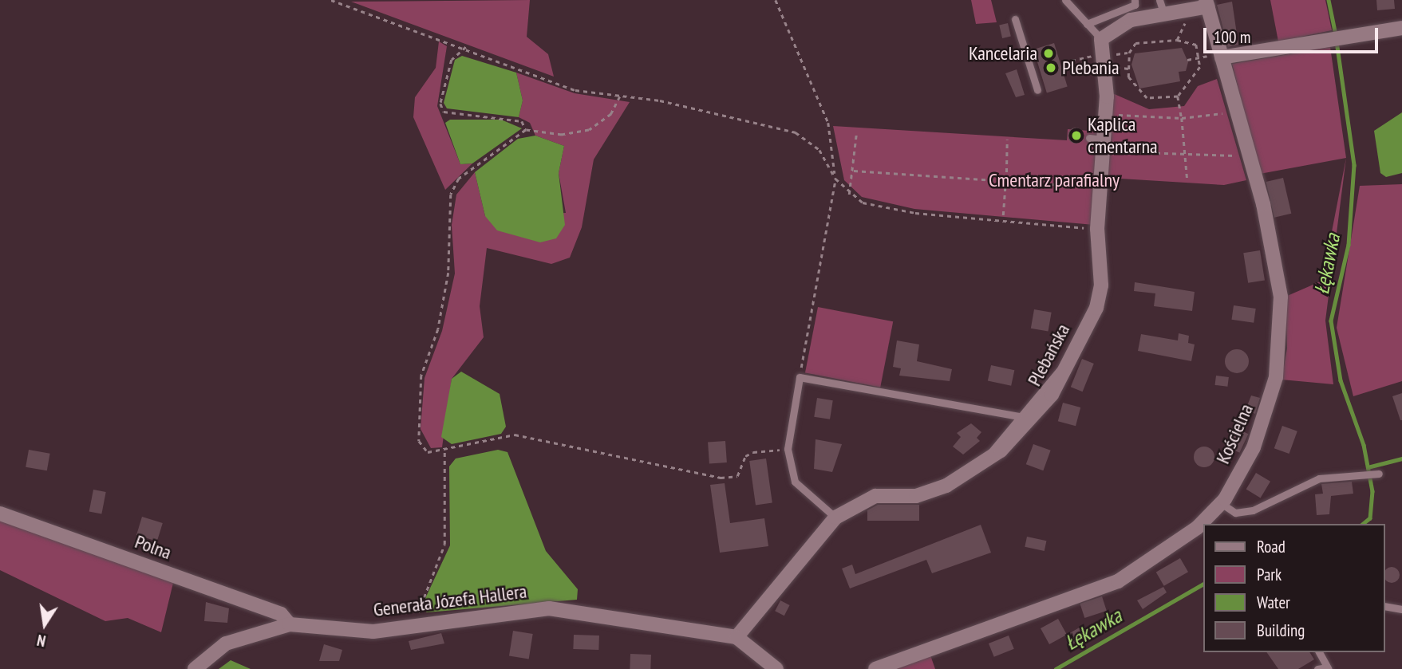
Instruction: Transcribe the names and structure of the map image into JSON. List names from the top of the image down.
{
  "streets": {
    "street": [
      "Plebańska",
      "Kościelna",
      "Polna",
      "Generała Józefa Hallera"
    ]
  },
  "crossings": [
    ["Plebańska", "Generała Józefa Hallera"],
    ["Polna", "Generała Józefa Hallera"]
  ],
  "water": ["Łękawka"],
  "parks": ["Cmentarz parafialny"],
  "places": ["Kancelaria", "Plebania", "Kaplica cmentarna"],
  "legend": [
    "Road",
    "Park",
    "Water",
    "Building"
  ],
  "scale_bar": "100 m",
  "north": "bottom"
}
